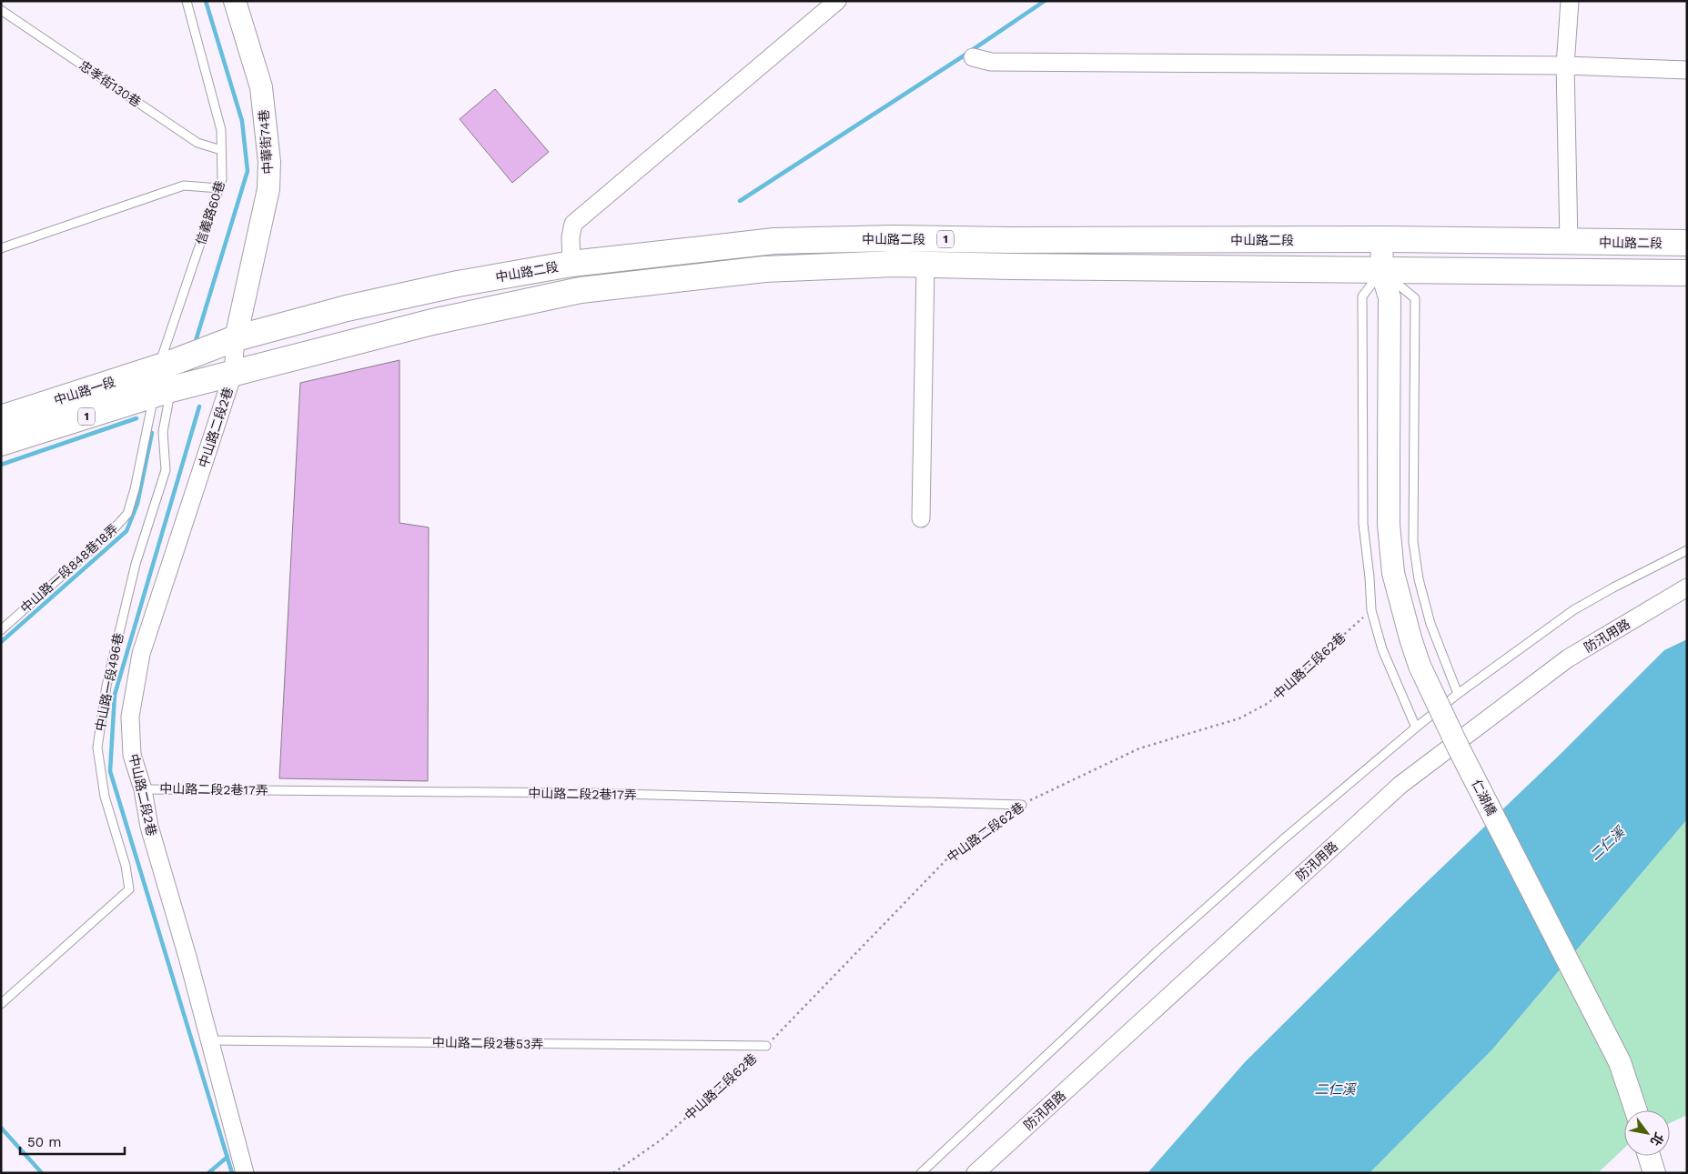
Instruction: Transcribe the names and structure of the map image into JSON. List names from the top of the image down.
{
  "streets": {
    "main road": ["中山路二段", "1", "中山路一段"],
    "street": [
      "中華街74巷",
      "中山路二段2巷",
      "防汛用路",
      "仁湖橋"
    ],
    "lane": [
      "忠孝街130巷",
      "信義路60巷",
      "中山路一段848巷18弄",
      "中山路一段496巷",
      "中山路二段2巷17弄",
      "中山路二段2巷53弄"
    ],
    "path": ["中山路二段62巷"]
  },
  "crossings": [
    ["忠孝街130巷", "信義路60巷"],
    ["中華街74巷", "中山路二段"],
    ["中華街74巷", "中山路二段2巷"],
    ["信義路60巷", "中山路二段"],
    ["信義路60巷", "中山路一段"],
    ["信義路60巷", "中山路一段848巷18弄"],
    ["信義路60巷", "中山路一段496巷"],
    ["中山路二段", "中山路一段"],
    ["中山路二段", "中山路二段2巷"],
    ["中山路二段", "中山路一段848巷18弄"],
    ["中山路二段", "中山路一段496巷"],
    ["中山路二段", "仁湖橋"],
    ["中山路一段", "中山路一段848巷18弄"],
    ["中山路一段", "中山路一段496巷"],
    ["中山路二段2巷", "中山路二段2巷17弄"],
    ["中山路二段2巷", "中山路二段2巷53弄"],
    ["中山路一段848巷18弄", "中山路一段496巷"],
    ["中山路二段62巷", "中山路二段2巷17弄"],
    ["中山路二段62巷", "中山路二段2巷53弄"]
  ],
  "water": ["二仁溪"],
  "scale_bar": "50 m",
  "north": "bottom right"
}
